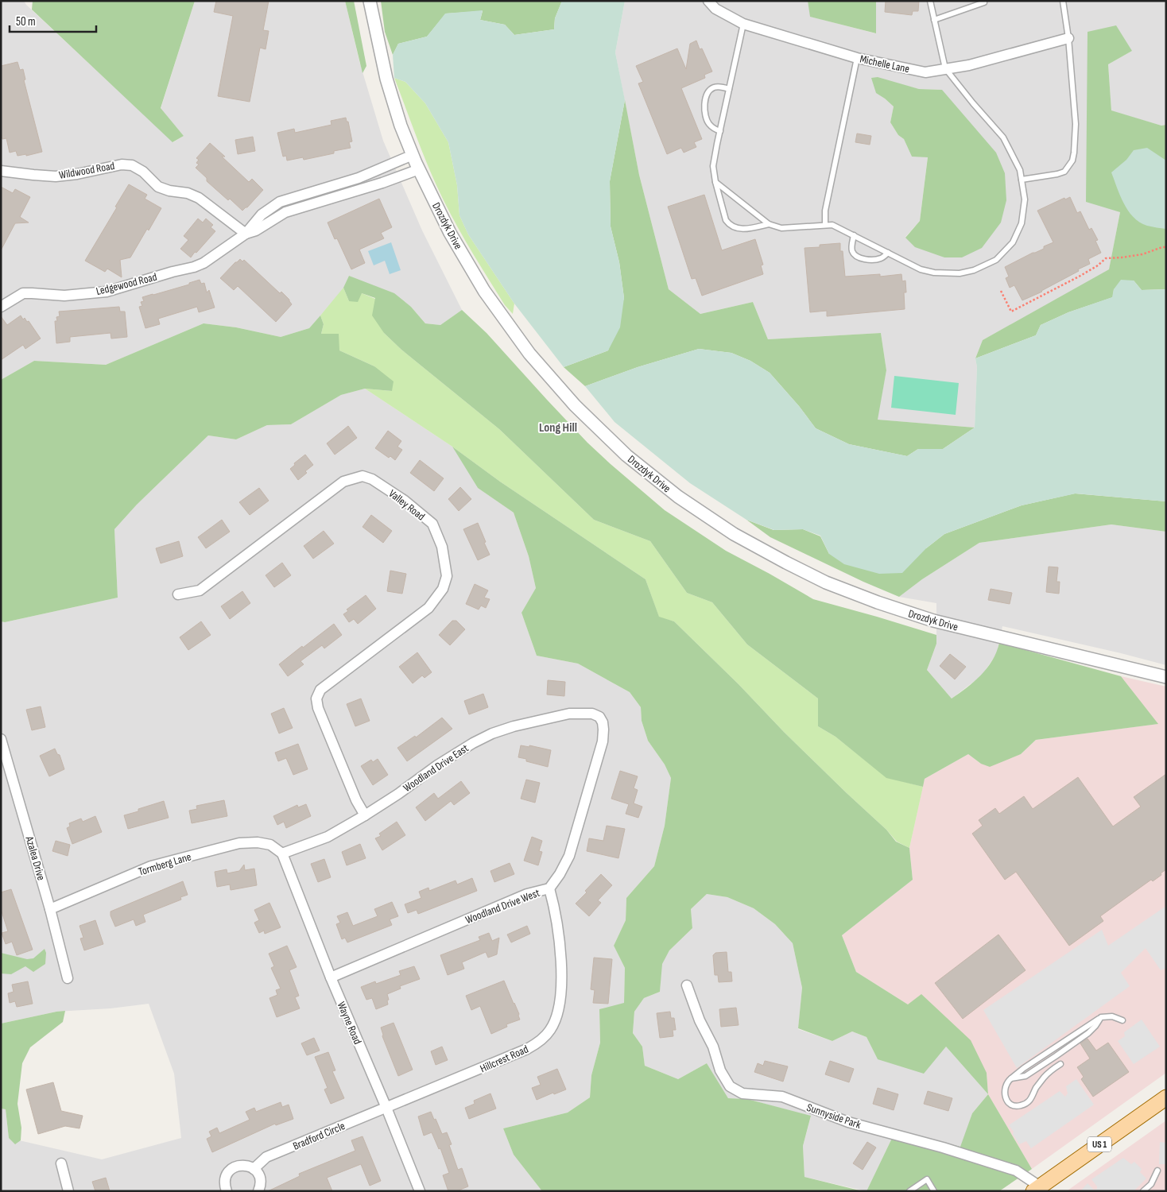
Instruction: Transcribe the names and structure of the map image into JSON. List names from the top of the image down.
{
  "streets": {
    "main road": ["US 1"],
    "street": [
      "Michelle Lane",
      "Wildwood Road",
      "Drozdyk Drive",
      "Ledgewood Road",
      "Valley Road",
      "Woodland Drive East",
      "Azalea Drive",
      "Tormberg Lane",
      "Woodland Drive West",
      "Wayne Road",
      "Hillcrest Road",
      "Sunnyside Park",
      "Bradford Circle"
    ]
  },
  "crossings": [
    ["Wildwood Road", "Ledgewood Road"],
    ["Drozdyk Drive", "Ledgewood Road"],
    ["Valley Road", "Woodland Drive East"],
    ["Woodland Drive East", "Tormberg Lane"],
    ["Woodland Drive East", "Woodland Drive West"],
    ["Woodland Drive East", "Wayne Road"],
    ["Azalea Drive", "Tormberg Lane"],
    ["Tormberg Lane", "Wayne Road"],
    ["Woodland Drive West", "Wayne Road"],
    ["Woodland Drive West", "Hillcrest Road"],
    ["Wayne Road", "Hillcrest Road"],
    ["Wayne Road", "Bradford Circle"],
    ["Hillcrest Road", "Bradford Circle"],
    ["Sunnyside Park", "US 1"]
  ],
  "districts": ["Long Hill"],
  "scale_bar": "50 m"
}
